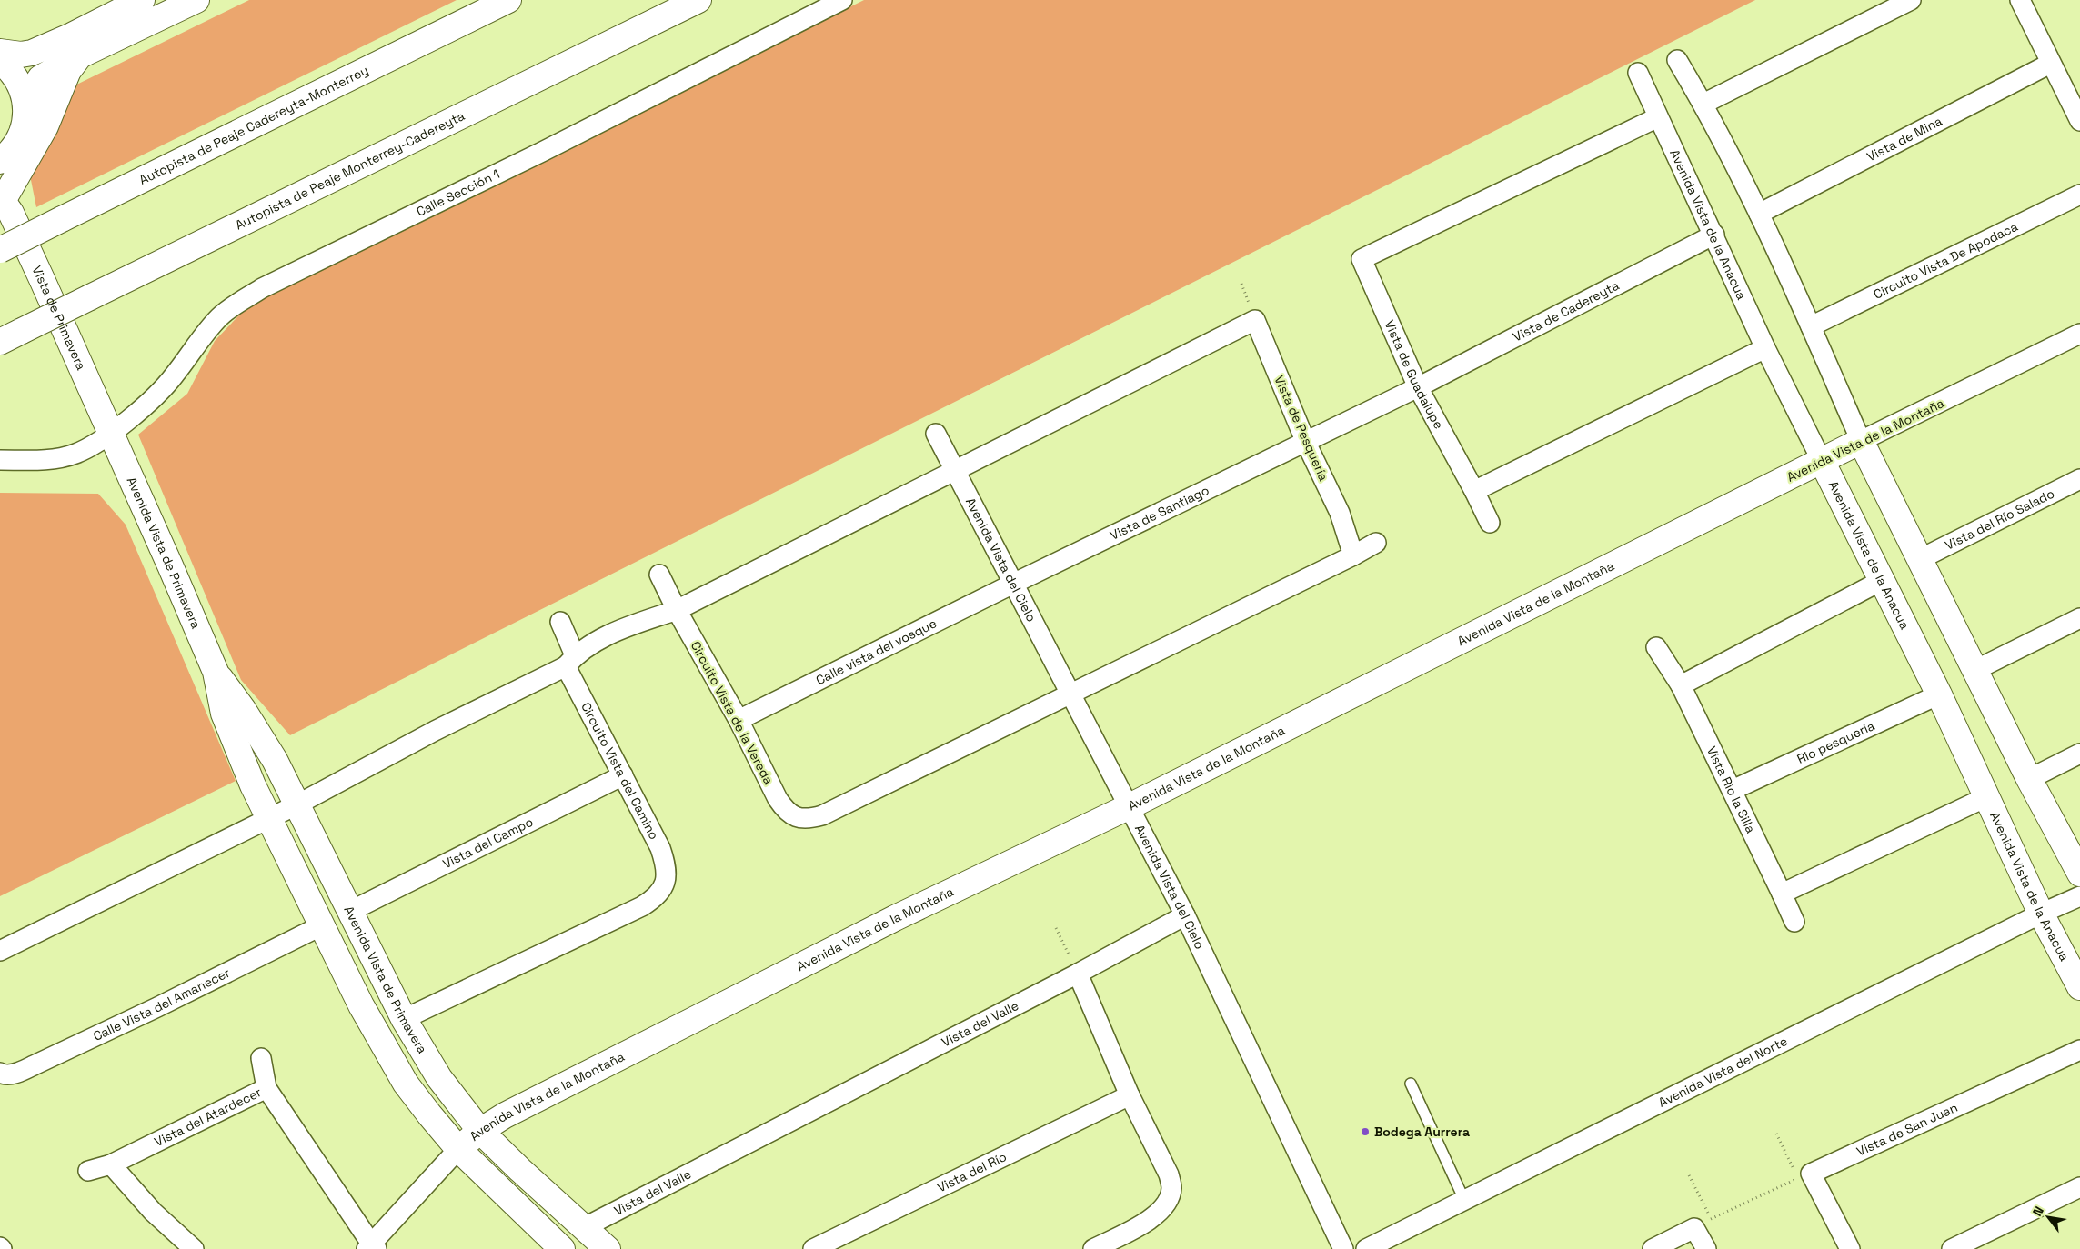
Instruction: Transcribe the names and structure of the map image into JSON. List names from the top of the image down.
{
  "streets": {
    "main road": [
      "Autopista de Peaje Cadereyta-Monterrey",
      "Autopista de Peaje Monterrey-Cadereyta",
      "Avenida Vista de la Anacua",
      "Vista de Primavera",
      "Avenida Vista de la Montaña",
      "Avenida Vista de Primavera"
    ],
    "street": [
      "Vista de Mina",
      "Calle Sección 1",
      "Circuito Vista De Apodaca",
      "Vista de Cadereyta",
      "Vista de Guadalupe",
      "Vista de Pesquería",
      "Vista de Santiago",
      "Vista del Río Salado",
      "Avenida Vista del Cielo",
      "Calle vista del vosque",
      "Circuito Vista de la Vereda",
      "Rio pesqueria",
      "Circuito Vista del Camino",
      "Vista Rio la Silla",
      "Vista del Campo",
      "Calle Vista del Amanecer",
      "Vista del Valle",
      "Avenida Vista del Norte",
      "Vista del Atardecer",
      "Vista de San Juan",
      "Vista del Río"
    ]
  },
  "crossings": [
    ["Calle Sección 1", "Vista de Primavera"],
    ["Calle Sección 1", "Avenida Vista de Primavera"],
    ["Avenida Vista de la Anacua", "Vista de Cadereyta"],
    ["Avenida Vista de la Anacua", "Vista de Guadalupe"],
    ["Avenida Vista de la Anacua", "Avenida Vista de la Montaña"],
    ["Avenida Vista de la Anacua", "Rio pesqueria"],
    ["Avenida Vista de la Anacua", "Avenida Vista del Norte"],
    ["Vista de Cadereyta", "Vista de Guadalupe"],
    ["Vista de Cadereyta", "Vista de Pesquería"],
    ["Vista de Cadereyta", "Vista de Santiago"],
    ["Vista de Primavera", "Avenida Vista de Primavera"],
    ["Vista de Pesquería", "Vista de Santiago"],
    ["Vista de Pesquería", "Avenida Vista del Cielo"],
    ["Avenida Vista de la Montaña", "Avenida Vista de Primavera"],
    ["Avenida Vista de la Montaña", "Avenida Vista del Cielo"],
    ["Avenida Vista de la Montaña", "Vista del Atardecer"],
    ["Vista de Santiago", "Avenida Vista del Cielo"],
    ["Vista de Santiago", "Calle vista del vosque"],
    ["Avenida Vista de Primavera", "Circuito Vista del Camino"],
    ["Avenida Vista de Primavera", "Vista del Campo"],
    ["Avenida Vista de Primavera", "Calle Vista del Amanecer"],
    ["Avenida Vista de Primavera", "Vista del Valle"],
    ["Avenida Vista del Cielo", "Calle vista del vosque"],
    ["Avenida Vista del Cielo", "Circuito Vista de la Vereda"],
    ["Avenida Vista del Cielo", "Vista del Valle"],
    ["Calle vista del vosque", "Circuito Vista de la Vereda"],
    ["Rio pesqueria", "Vista Rio la Silla"],
    ["Circuito Vista del Camino", "Vista del Campo"]
  ],
  "places": ["Bodega Aurrera"],
  "north": "top left"
}
